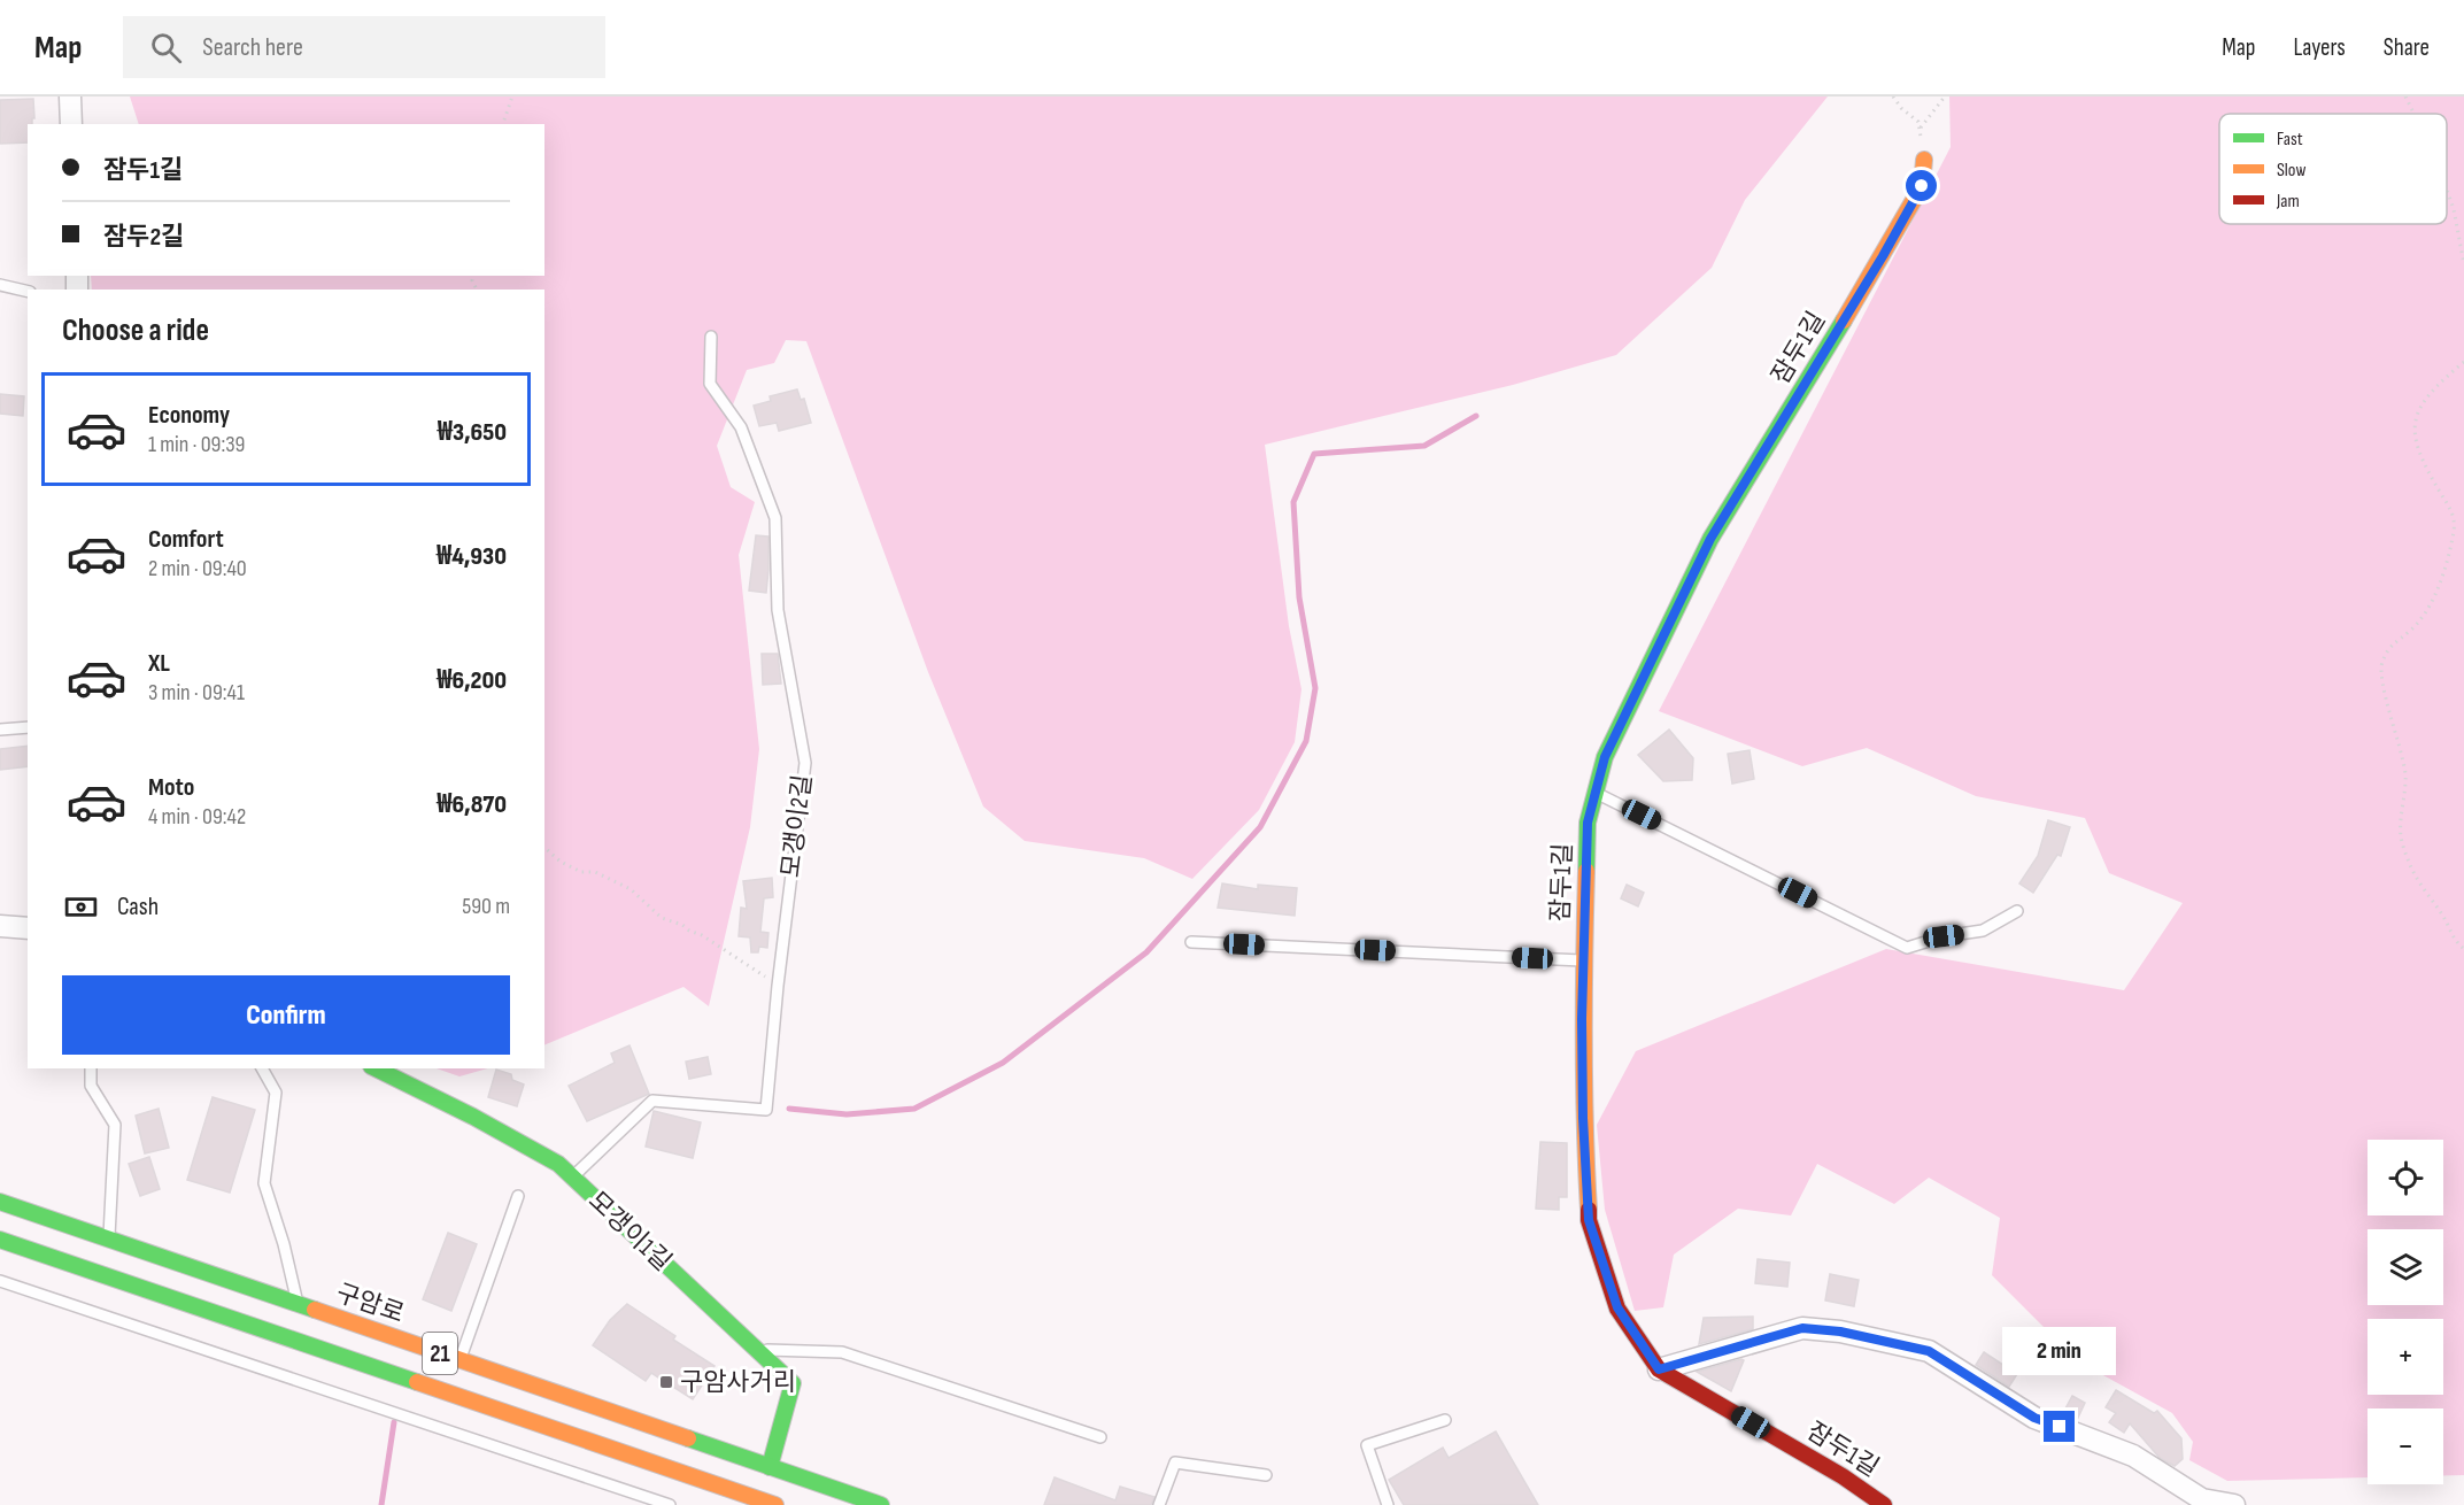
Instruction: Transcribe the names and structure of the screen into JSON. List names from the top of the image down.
{
  "streets": {
    "street": [
      "잠두1길",
      "모갱이1길",
      "구암로",
      "21"
    ],
    "lane": ["모갱이2길"]
  },
  "crossings": [
    ["모갱이2길", "모갱이1길"],
    ["모갱이1길", "구암로"]
  ],
  "places": {
    "transit": ["구암사거리"]
  },
  "legend": ["Fast", "Slow", "Jam"],
  "page": {
    "header": "Map",
    "search": "Search here",
    "nav": ["Map", "Layers", "Share"],
    "banner": ["잠두1길", "잠두2길"],
    "heading": "Choose a ride",
    "list": [
      {
        "name": "Economy",
        "note": "1 min · 09:39",
        "value": "₩3,650"
      },
      {
        "name": "Comfort",
        "note": "2 min · 09:40",
        "value": "₩4,930"
      },
      {
        "name": "XL",
        "note": "3 min · 09:41",
        "value": "₩6,200"
      },
      {
        "name": "Moto",
        "note": "4 min · 09:42",
        "value": "₩6,870"
      }
    ],
    "pay": ["Cash", "590 m"],
    "buttons": "Confirm",
    "map_buttons": ["+", "−"],
    "bubble": "2 min"
  }
}
